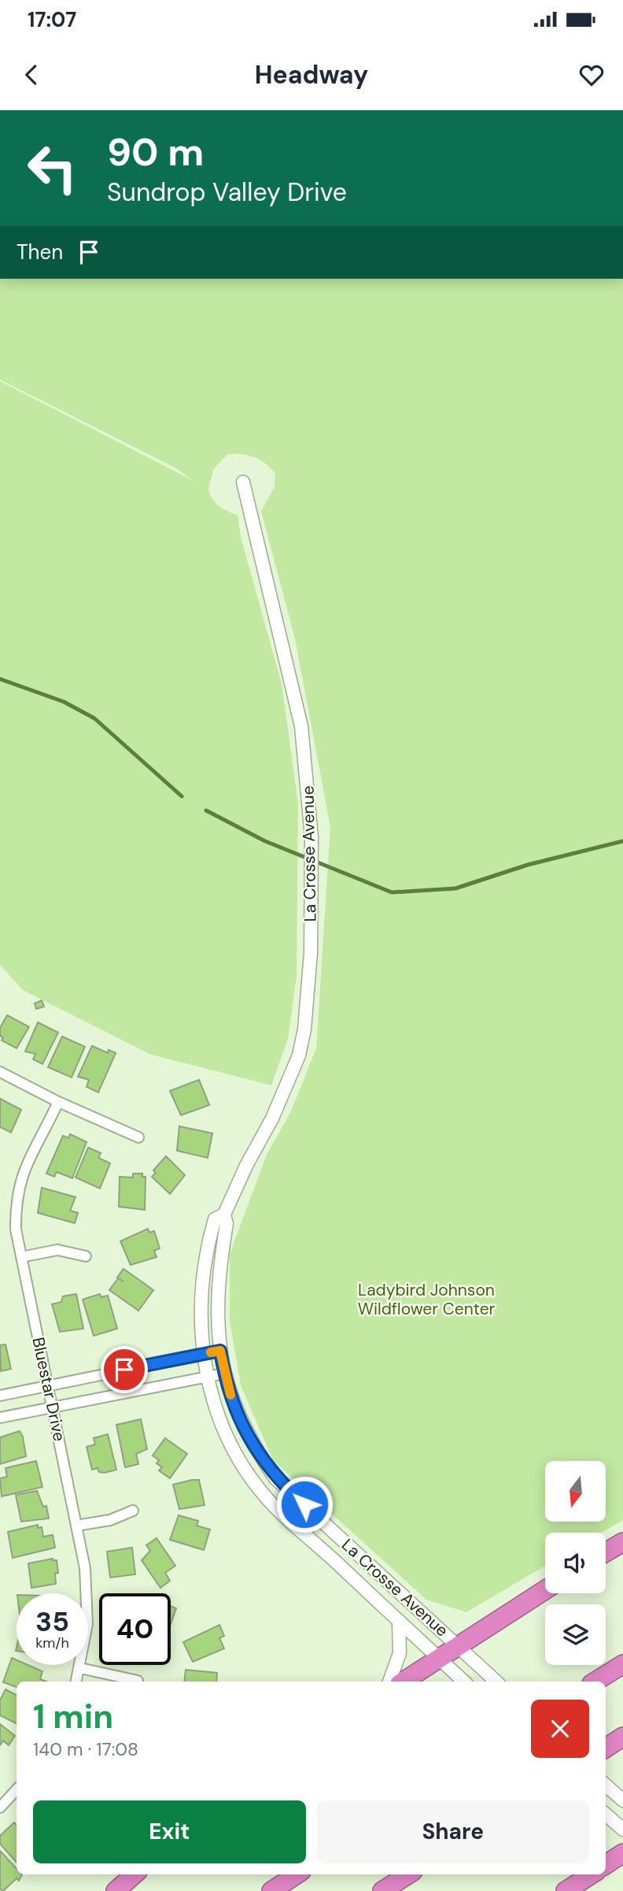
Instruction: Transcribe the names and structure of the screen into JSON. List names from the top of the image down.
{
  "streets": {
    "street": ["La Crosse Avenue", "Bluestar Drive"]
  },
  "parks": ["Ladybird Johnson Wildflower Center"],
  "north": "bottom",
  "page": {
    "status": "17:07",
    "header": "Headway",
    "turn": ["90 m", "Sundrop Valley Drive"],
    "then": "Then",
    "speed": "35 km/h",
    "limit": "40",
    "heading": ["1 min", "140 m · 17:08"],
    "buttons": ["Exit", "Share"]
  }
}
